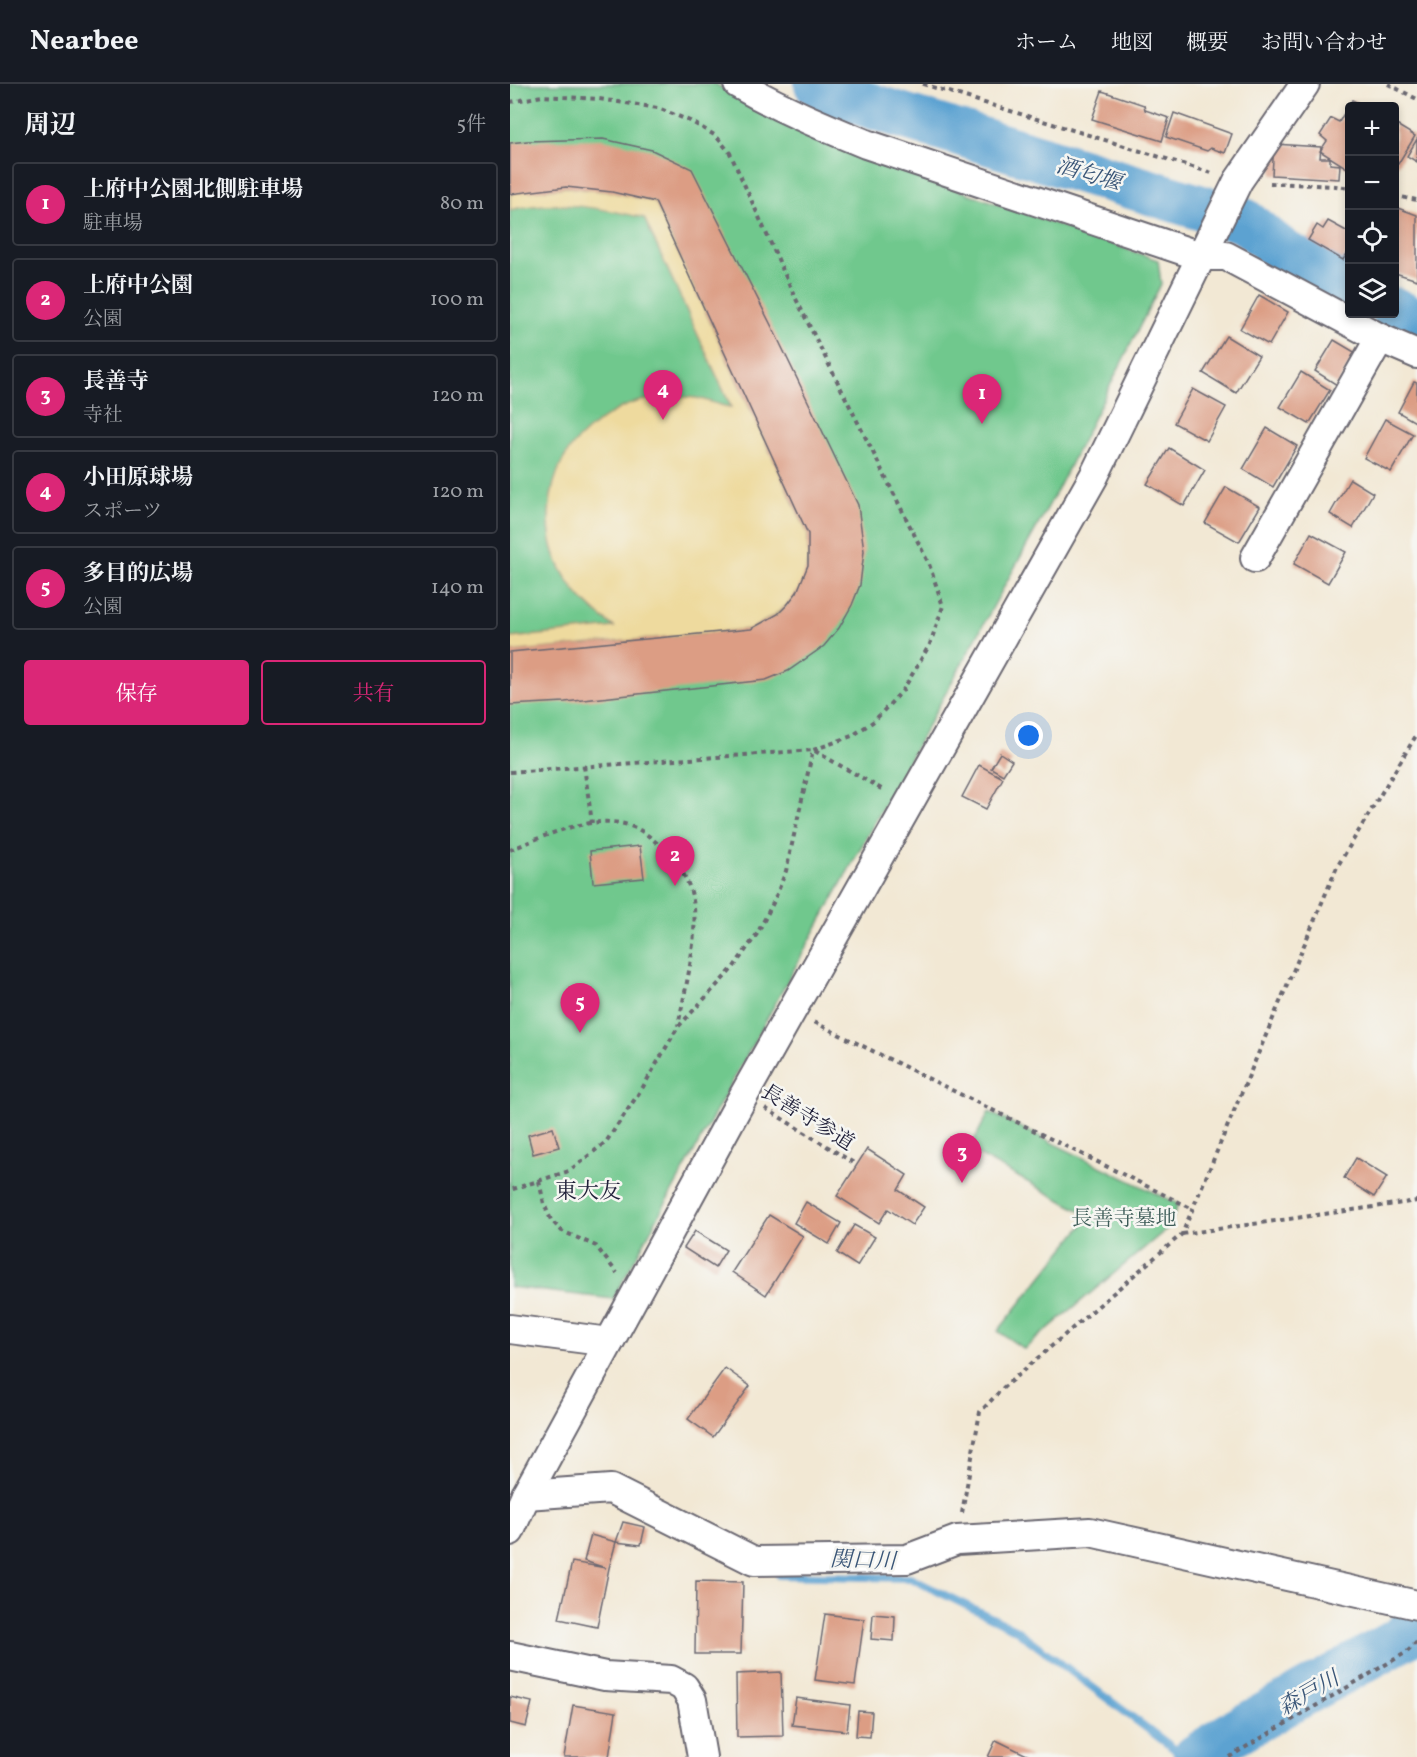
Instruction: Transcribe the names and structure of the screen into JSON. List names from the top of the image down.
{
  "streets": {
    "path": ["長善寺参道"]
  },
  "districts": ["東大友"],
  "water": ["酒匂堰", "関口川", "森戸川"],
  "parks": ["長善寺墓地"],
  "page": {
    "header": "Nearbee",
    "nav": [
      "ホーム",
      "地図",
      "概要",
      "お問い合わせ"
    ],
    "heading": ["周辺", "5件"],
    "map_buttons": ["+", "−"],
    "list": [
      {
        "mark": "1",
        "name": "上府中公園北側駐車場",
        "note": "駐車場",
        "value": "80 m"
      },
      {
        "mark": "2",
        "name": "上府中公園",
        "note": "公園",
        "value": "100 m"
      },
      {
        "mark": "3",
        "name": "長善寺",
        "note": "寺社",
        "value": "120 m"
      },
      {
        "mark": "4",
        "name": "小田原球場",
        "note": "スポーツ",
        "value": "120 m"
      },
      {
        "mark": "5",
        "name": "多目的広場",
        "note": "公園",
        "value": "140 m"
      }
    ],
    "pins": [
      "4",
      "1",
      "2",
      "5",
      "3"
    ],
    "buttons": ["保存", "共有"]
  }
}
